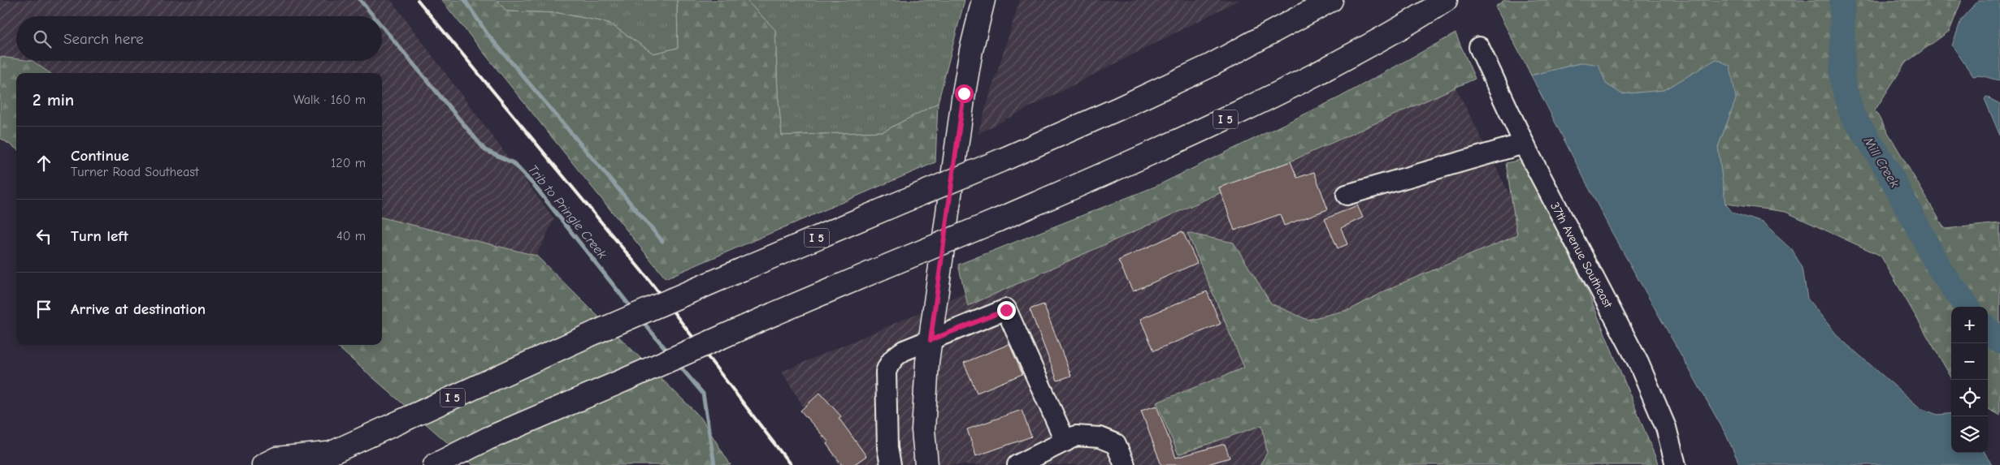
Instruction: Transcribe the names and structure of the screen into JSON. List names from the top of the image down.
{
  "streets": {
    "main road": ["I 5"],
    "street": ["37th Avenue Southeast"]
  },
  "water": ["Mill Creek", "Trib to Pringle Creek"],
  "page": {
    "search": "Search here",
    "heading": ["2 min", "Walk · 160 m"],
    "list": [
      ["Continue", "Turner Road Southeast", "120 m"],
      ["Turn left", "40 m"],
      "Arrive at destination"
    ],
    "map_buttons": ["+", "−"]
  }
}
